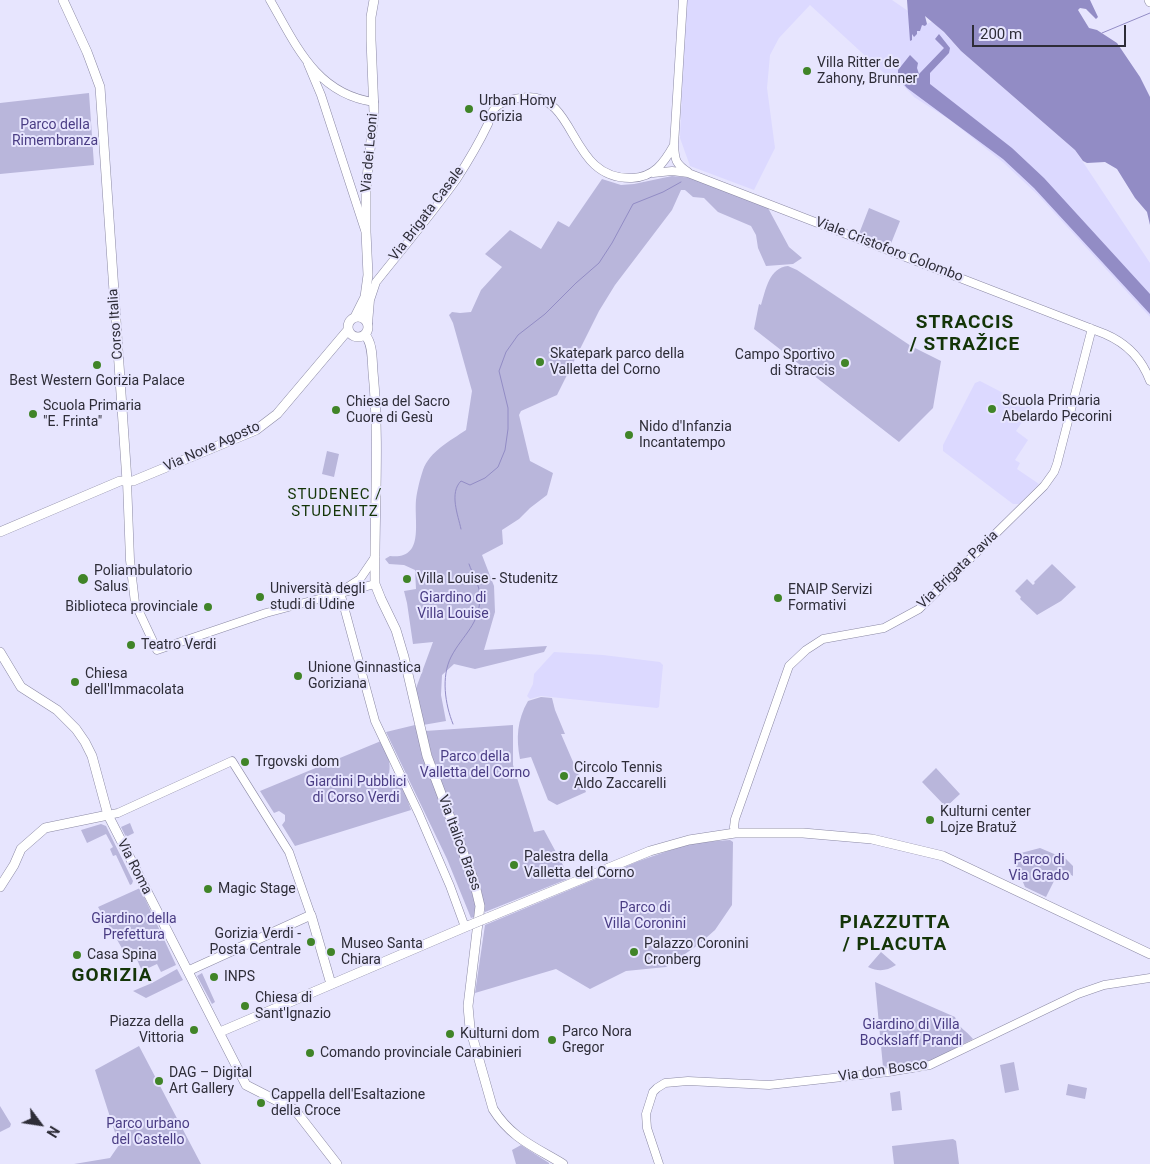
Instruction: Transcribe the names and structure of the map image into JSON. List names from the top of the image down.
{
  "streets": {
    "main road": [
      "Via dei Leoni",
      "Via Brigata Casale",
      "Corso Italia",
      "Via Nove Agosto",
      "Via Italico Brass",
      "Via Roma"
    ],
    "street": ["Viale Cristoforo Colombo", "Via Brigata Pavia", "Via don Bosco"]
  },
  "crossings": [
    ["Via dei Leoni", "Via Brigata Casale"],
    ["Via Brigata Casale", "Viale Cristoforo Colombo"],
    ["Via Brigata Casale", "Via Nove Agosto"],
    ["Via Brigata Casale", "Via Italico Brass"],
    ["Viale Cristoforo Colombo", "Via Brigata Pavia"],
    ["Corso Italia", "Via Nove Agosto"]
  ],
  "districts": [
    "STRACCIS / STRAŽICE",
    "STUDENEC / STUDENITZ",
    "PIAZZUTTA / PLACUTA",
    "GORIZIA"
  ],
  "parks": [
    "Parco della Rimembranza",
    "Giardino di Villa Louise",
    "Parco della Valletta del Corno",
    "Giardini Pubblici di Corso Verdi",
    "Parco di Via Grado",
    "Parco di Villa Coronini",
    "Giardino della Prefettura",
    "Giardino di Villa Bockslaff Prandi",
    "Parco urbano del Castello"
  ],
  "places": [
    "Villa Ritter de Zahony, Brunner",
    "Urban Homy Gorizia",
    "Skatepark parco della Valletta del Corno",
    "Campo Sportivo di Straccis",
    "Best Western Gorizia Palace",
    "Scuola Primaria Abelardo Pecorini",
    "Chiesa del Sacro Cuore di Gesù",
    "Scuola Primaria \"E. Frinta\"",
    "Nido d'Infanzia Incantatempo",
    "Poliambulatorio Salus",
    "Villa Louise - Studenitz",
    "Università degli studi di Udine",
    "ENAIP Servizi Formativi",
    "Biblioteca provinciale",
    "Teatro Verdi",
    "Unione Ginnastica Goriziana",
    "Chiesa dell'Immacolata",
    "Trgovski dom",
    "Circolo Tennis Aldo Zaccarelli",
    "Kulturni center Lojze Bratuž",
    "Palestra della Valletta del Corno",
    "Magic Stage",
    "Gorizia Verdi - Posta Centrale",
    "Museo Santa Chiara",
    "Palazzo Coronini Cronberg",
    "Casa Spina",
    "INPS",
    "Chiesa di Sant'Ignazio",
    "Piazza della Vittoria",
    "Kulturni dom",
    "Parco Nora Gregor",
    "Comando provinciale Carabinieri",
    "DAG – Digital Art Gallery",
    "Cappella dell'Esaltazione della Croce"
  ],
  "scale_bar": "200 m",
  "north": "bottom right"
}
